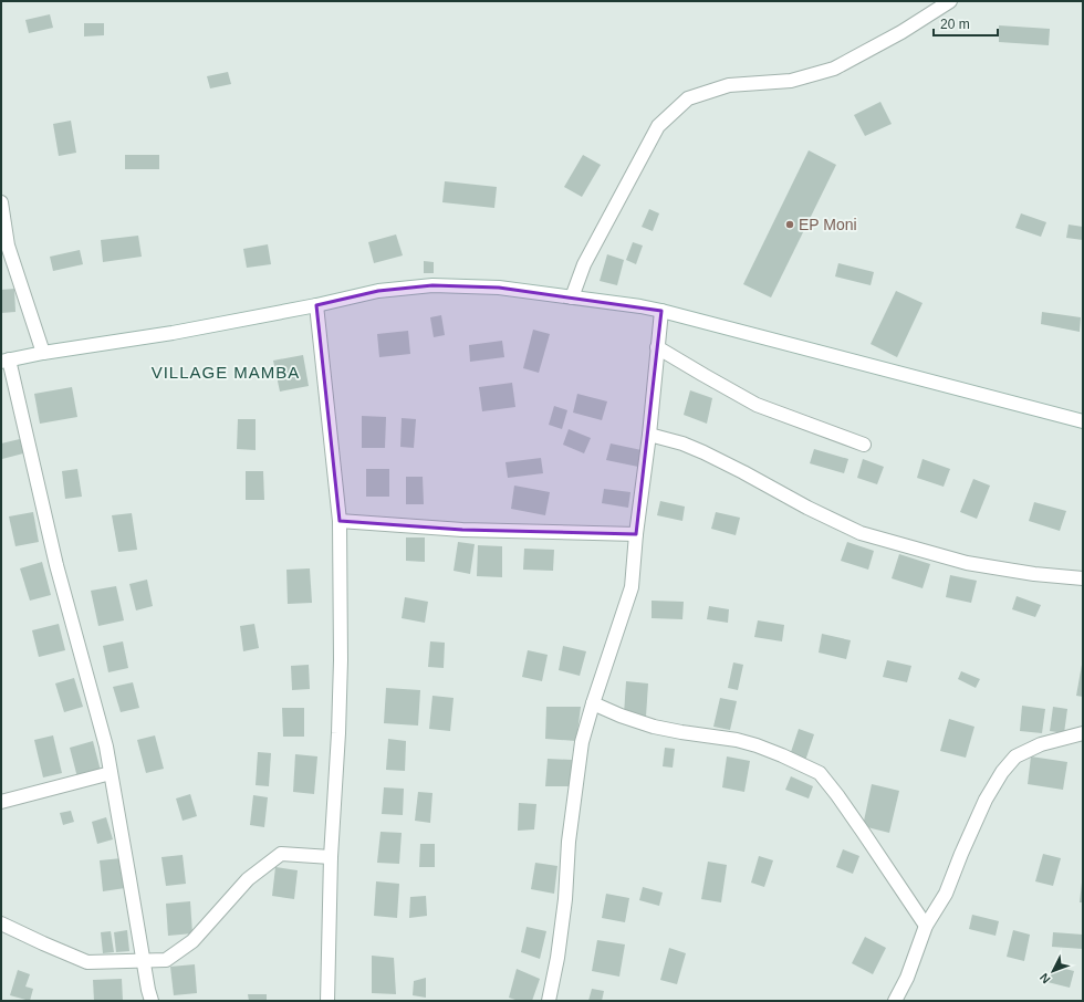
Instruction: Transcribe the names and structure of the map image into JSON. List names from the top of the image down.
{
  "districts": ["VILLAGE MAMBA"],
  "places": ["EP Moni"],
  "scale_bar": "20 m",
  "north": "bottom left"
}
